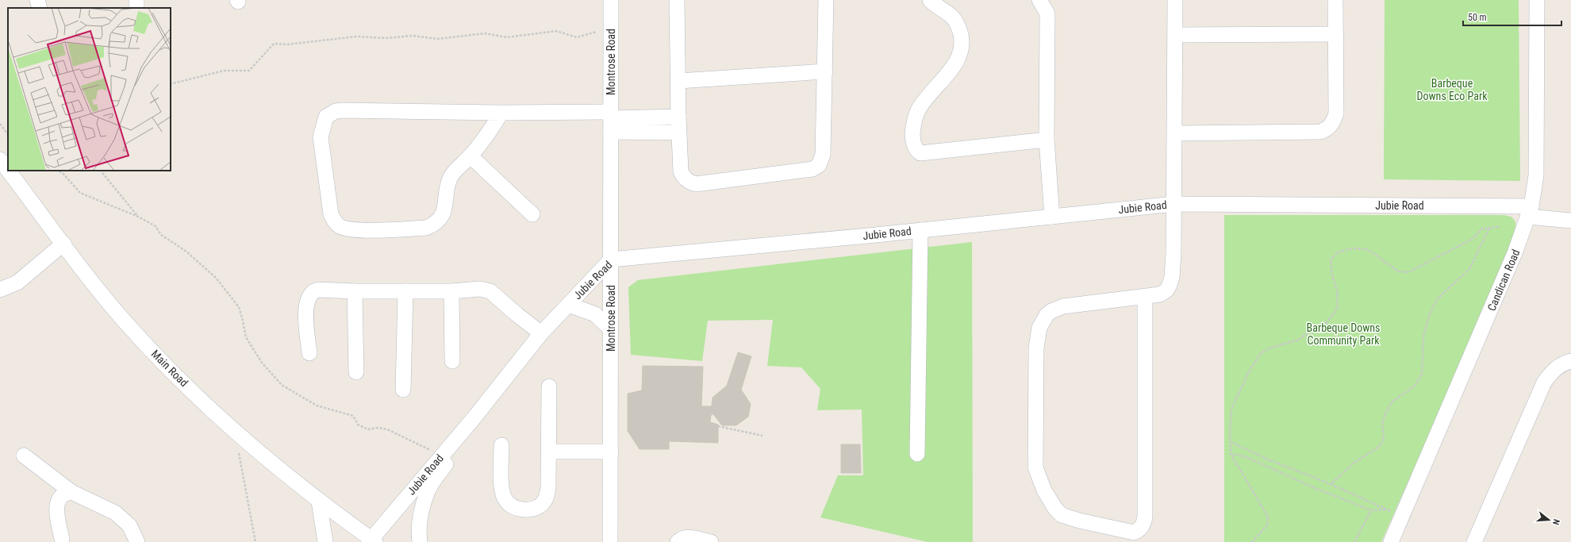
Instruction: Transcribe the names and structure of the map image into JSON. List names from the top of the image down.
{
  "streets": {
    "street": [
      "Montrose Road",
      "Jubie Road",
      "Candican Road",
      "Main Road"
    ]
  },
  "crossings": [
    ["Montrose Road", "Jubie Road"],
    ["Jubie Road", "Candican Road"],
    ["Jubie Road", "Main Road"]
  ],
  "parks": ["Barbeque Downs Eco Park", "Barbeque Downs Community Park"],
  "scale_bar": "50 m",
  "north": "right"
}
